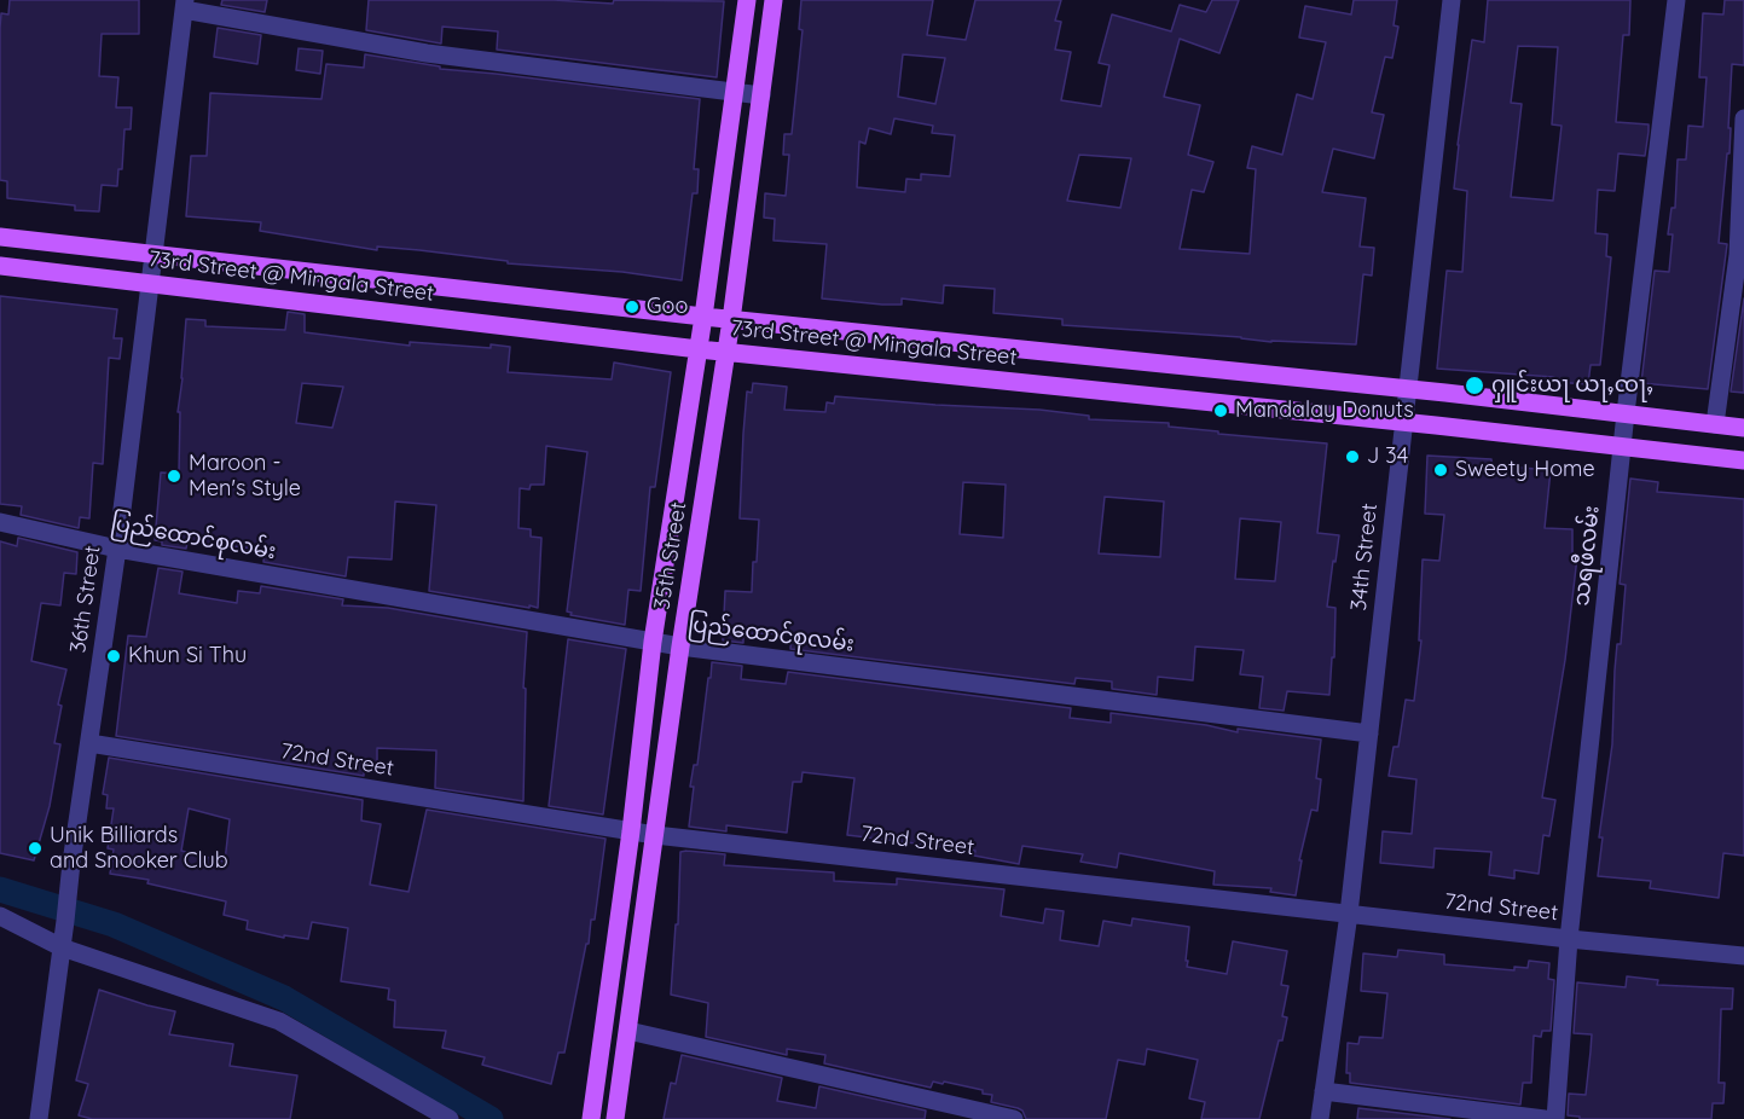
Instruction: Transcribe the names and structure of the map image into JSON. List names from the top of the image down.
{
  "streets": {
    "main road": ["73rd Street @ Mingala Street", "35th Street"],
    "street": [
      "ပြည်ထောင်စုလမ်း",
      "သရဖီလမ်း",
      "34th Street",
      "36th Street",
      "72nd Street"
    ]
  },
  "crossings": [
    ["73rd Street @ Mingala Street", "35th Street"],
    ["73rd Street @ Mingala Street", "သရဖီလမ်း"],
    ["73rd Street @ Mingala Street", "34th Street"],
    ["73rd Street @ Mingala Street", "36th Street"],
    ["ပြည်ထောင်စုလမ်း", "35th Street"],
    ["ပြည်ထောင်စုလမ်း", "34th Street"],
    ["ပြည်ထောင်စုလမ်း", "36th Street"],
    ["35th Street", "72nd Street"],
    ["သရဖီလမ်း", "72nd Street"],
    ["34th Street", "72nd Street"],
    ["36th Street", "72nd Street"]
  ],
  "places": [
    "Goo",
    "ႁူင်းယႃ ယႃႇၸႃႇ",
    "Mandalay Donuts",
    "J 34",
    "Sweety Home",
    "Maroon - Men's Style",
    "Khun Si Thu",
    "Unik Billiards and Snooker Club"
  ]
}
